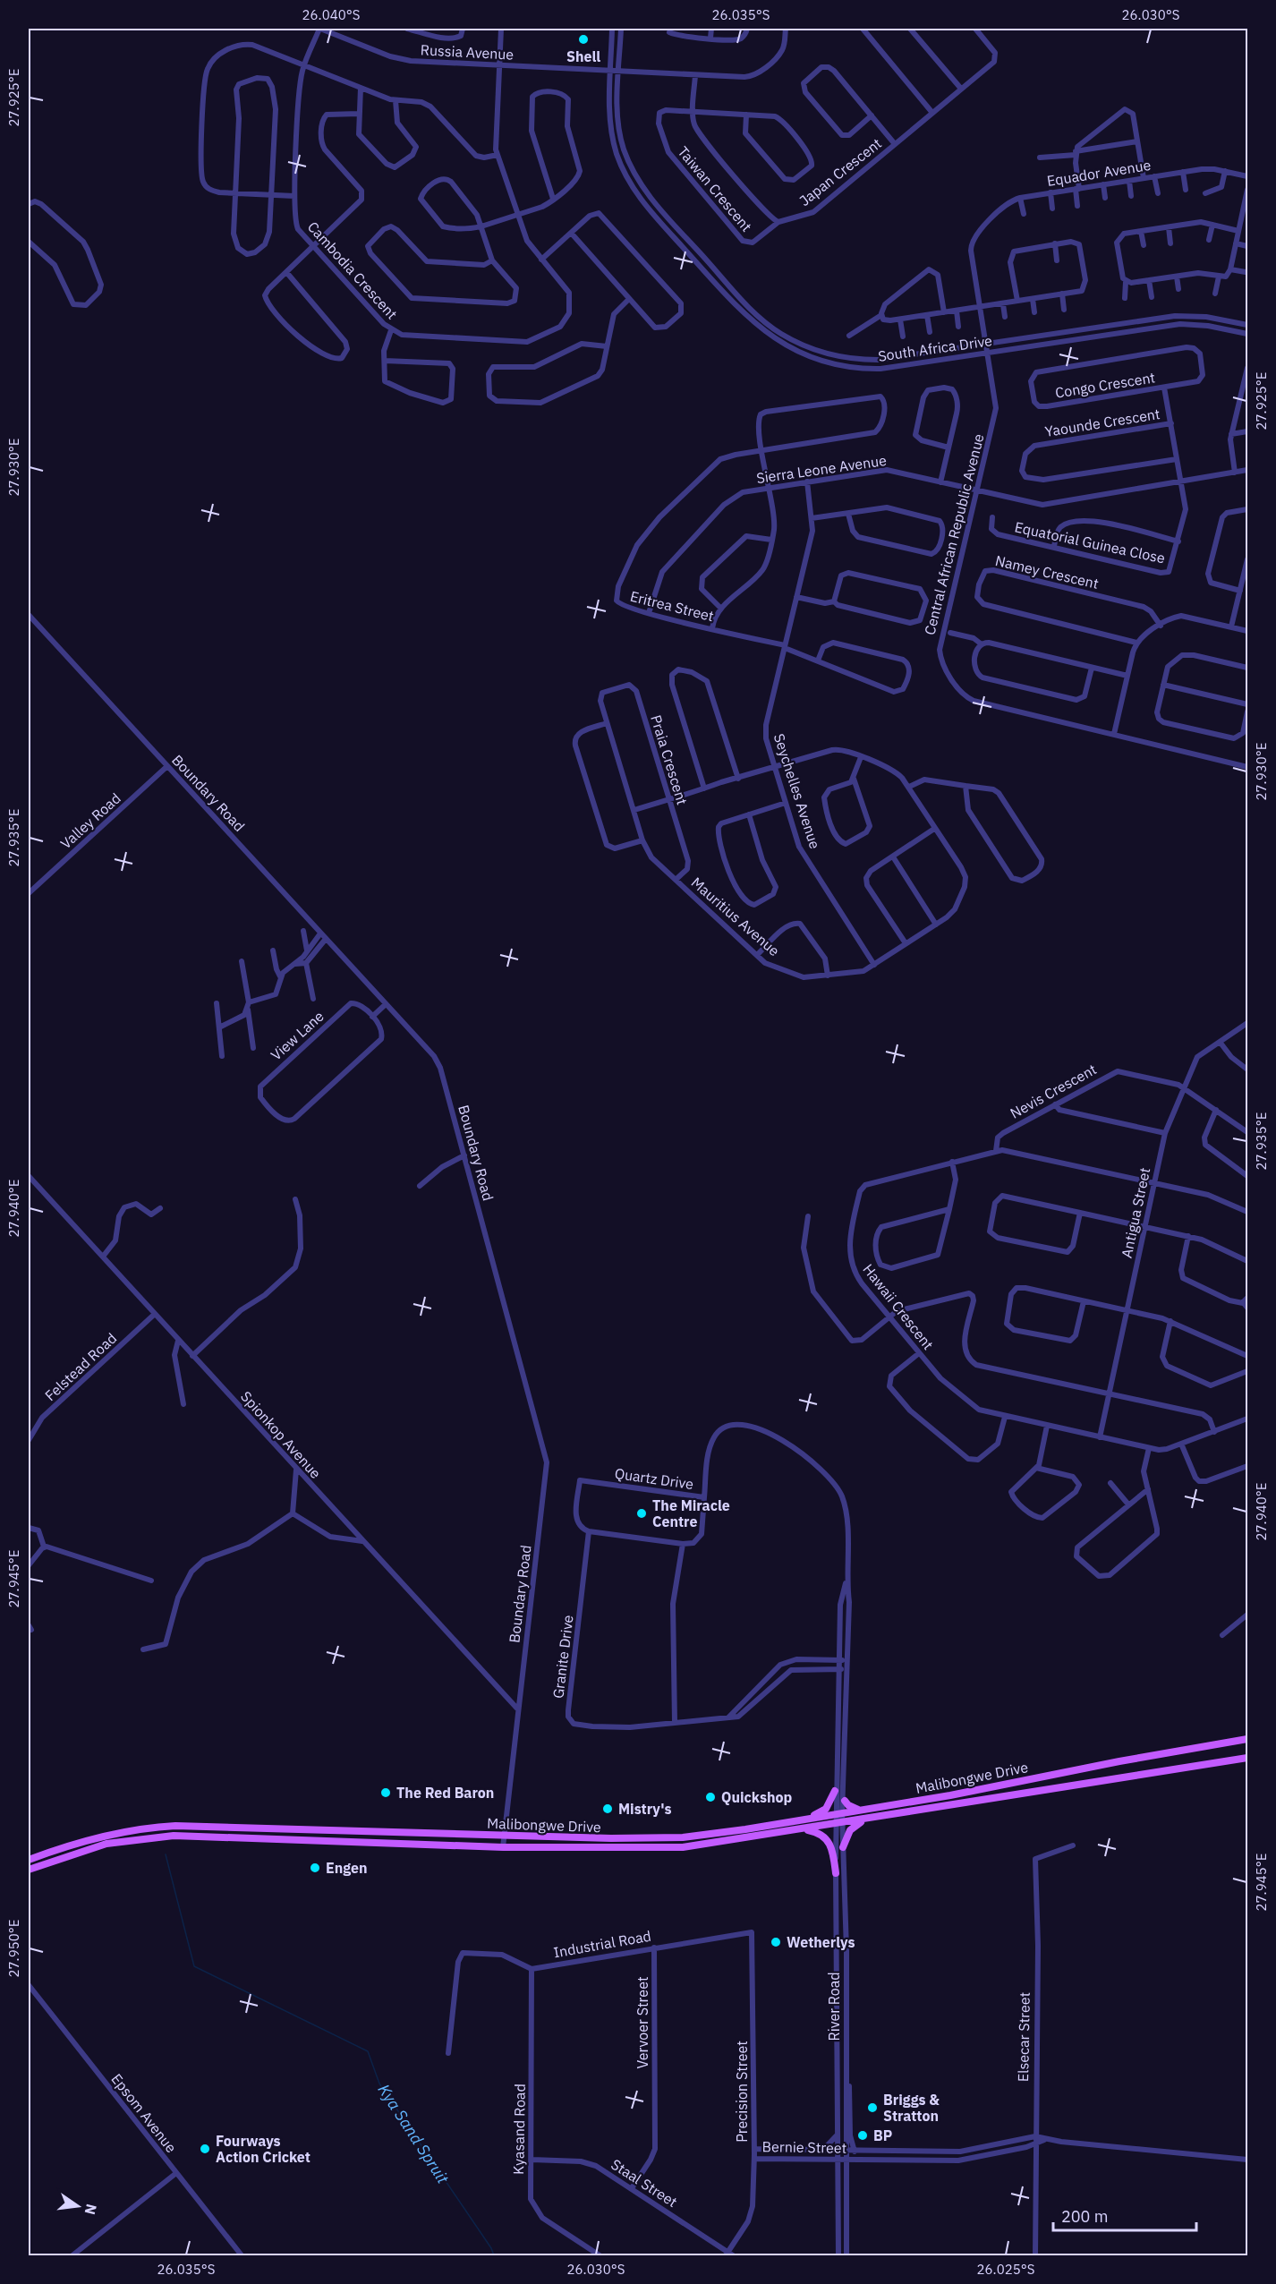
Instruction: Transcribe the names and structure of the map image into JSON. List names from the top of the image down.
{
  "streets": {
    "main road": ["Malibongwe Drive"],
    "street": [
      "Russia Avenue",
      "Japan Crescent",
      "Equador Avenue",
      "Taiwan Crescent",
      "Cambodia Crescent",
      "South Africa Drive",
      "Congo Crescent",
      "Yaounde Crescent",
      "Sierra Leone Avenue",
      "Central African Republic Avenue",
      "Equatorial Guinea Close",
      "Namey Crescent",
      "Eritrea Street",
      "Praia Crescent",
      "Seychelles Avenue",
      "Boundary Road",
      "Valley Road",
      "Mauritius Avenue",
      "View Lane",
      "Nevis Crescent",
      "Antigua Street",
      "Hawaii Crescent",
      "Felstead Road",
      "Spionkop Avenue",
      "Quartz Drive",
      "Granite Drive",
      "Industrial Road",
      "River Road",
      "Vervoer Street",
      "Elsecar Street",
      "Precision Street",
      "Epsom Avenue",
      "Kyasand Road",
      "Bernie Street",
      "Staal Street"
    ]
  },
  "crossings": [
    ["Russia Avenue", "Cambodia Crescent"],
    ["Russia Avenue", "South Africa Drive"],
    ["Japan Crescent", "Taiwan Crescent"],
    ["Equador Avenue", "Central African Republic Avenue"],
    ["South Africa Drive", "Central African Republic Avenue"],
    ["Congo Crescent", "Equatorial Guinea Close"],
    ["Yaounde Crescent", "Equatorial Guinea Close"],
    ["Sierra Leone Avenue", "Central African Republic Avenue"],
    ["Sierra Leone Avenue", "Equatorial Guinea Close"],
    ["Sierra Leone Avenue", "Eritrea Street"],
    ["Sierra Leone Avenue", "Seychelles Avenue"],
    ["Eritrea Street", "Seychelles Avenue"],
    ["Praia Crescent", "Mauritius Avenue"],
    ["Seychelles Avenue", "Mauritius Avenue"],
    ["Boundary Road", "Valley Road"],
    ["Boundary Road", "Spionkop Avenue"],
    ["Boundary Road", "Malibongwe Drive"],
    ["Nevis Crescent", "Antigua Street"],
    ["Nevis Crescent", "Hawaii Crescent"],
    ["Antigua Street", "Hawaii Crescent"],
    ["Felstead Road", "Spionkop Avenue"],
    ["Quartz Drive", "Granite Drive"],
    ["Granite Drive", "River Road"],
    ["Malibongwe Drive", "River Road"],
    ["Industrial Road", "Vervoer Street"],
    ["Industrial Road", "Precision Street"],
    ["Industrial Road", "Kyasand Road"],
    ["River Road", "Bernie Street"],
    ["Vervoer Street", "Staal Street"],
    ["Elsecar Street", "Bernie Street"],
    ["Precision Street", "Bernie Street"],
    ["Precision Street", "Staal Street"],
    ["Kyasand Road", "Staal Street"]
  ],
  "water": ["Kya Sand Spruit"],
  "places": [
    "Shell",
    "The Miracle Centre",
    "The Red Baron",
    "Quickshop",
    "Mistry's",
    "Engen",
    "Wetherlys",
    "Briggs & Stratton",
    "BP",
    "Fourways Action Cricket"
  ],
  "scale_bar": "200 m",
  "north": "right",
  "coordinates": [
    "26.040°S",
    "26.035°S",
    "26.030°S",
    "27.925°E",
    "27.930°E",
    "27.935°E",
    "27.940°E",
    "27.945°E",
    "27.950°E",
    "26.025°S"
  ]
}
